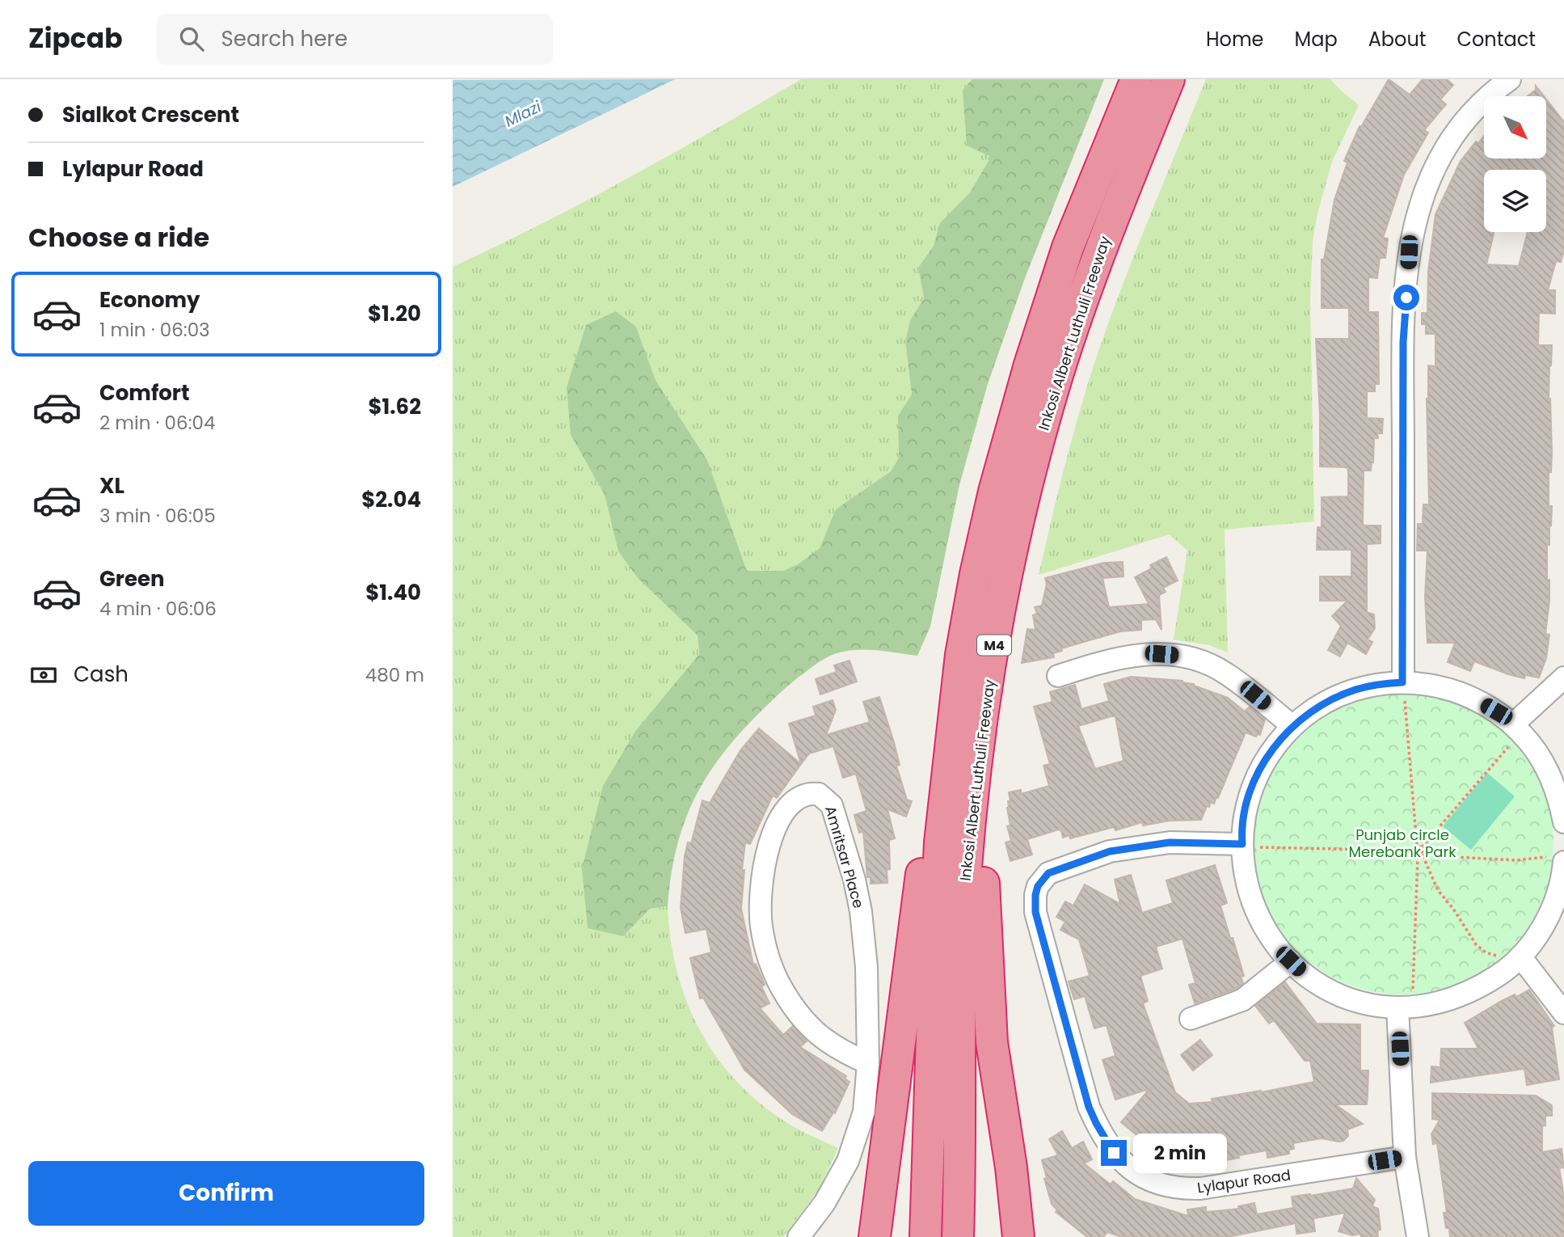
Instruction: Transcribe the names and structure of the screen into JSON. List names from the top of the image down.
{
  "streets": {
    "highway": ["Inkosi Albert Luthuli Freeway", "M4"],
    "street": ["Amritsar Place", "Lylapur Road"]
  },
  "water": ["Mlazi"],
  "parks": ["Punjab circle Merebank Park"],
  "north": "bottom right",
  "page": {
    "header": "Zipcab",
    "search": "Search here",
    "nav": [
      "Home",
      "Map",
      "About",
      "Contact"
    ],
    "banner": ["Sialkot Crescent", "Lylapur Road"],
    "heading": "Choose a ride",
    "list": [
      {
        "name": "Economy",
        "note": "1 min · 06:03",
        "value": "$1.20"
      },
      {
        "name": "Comfort",
        "note": "2 min · 06:04",
        "value": "$1.62"
      },
      {
        "name": "XL",
        "note": "3 min · 06:05",
        "value": "$2.04"
      },
      {
        "name": "Green",
        "note": "4 min · 06:06",
        "value": "$1.40"
      }
    ],
    "pay": ["Cash", "480 m"],
    "bubble": "2 min",
    "buttons": "Confirm"
  }
}
